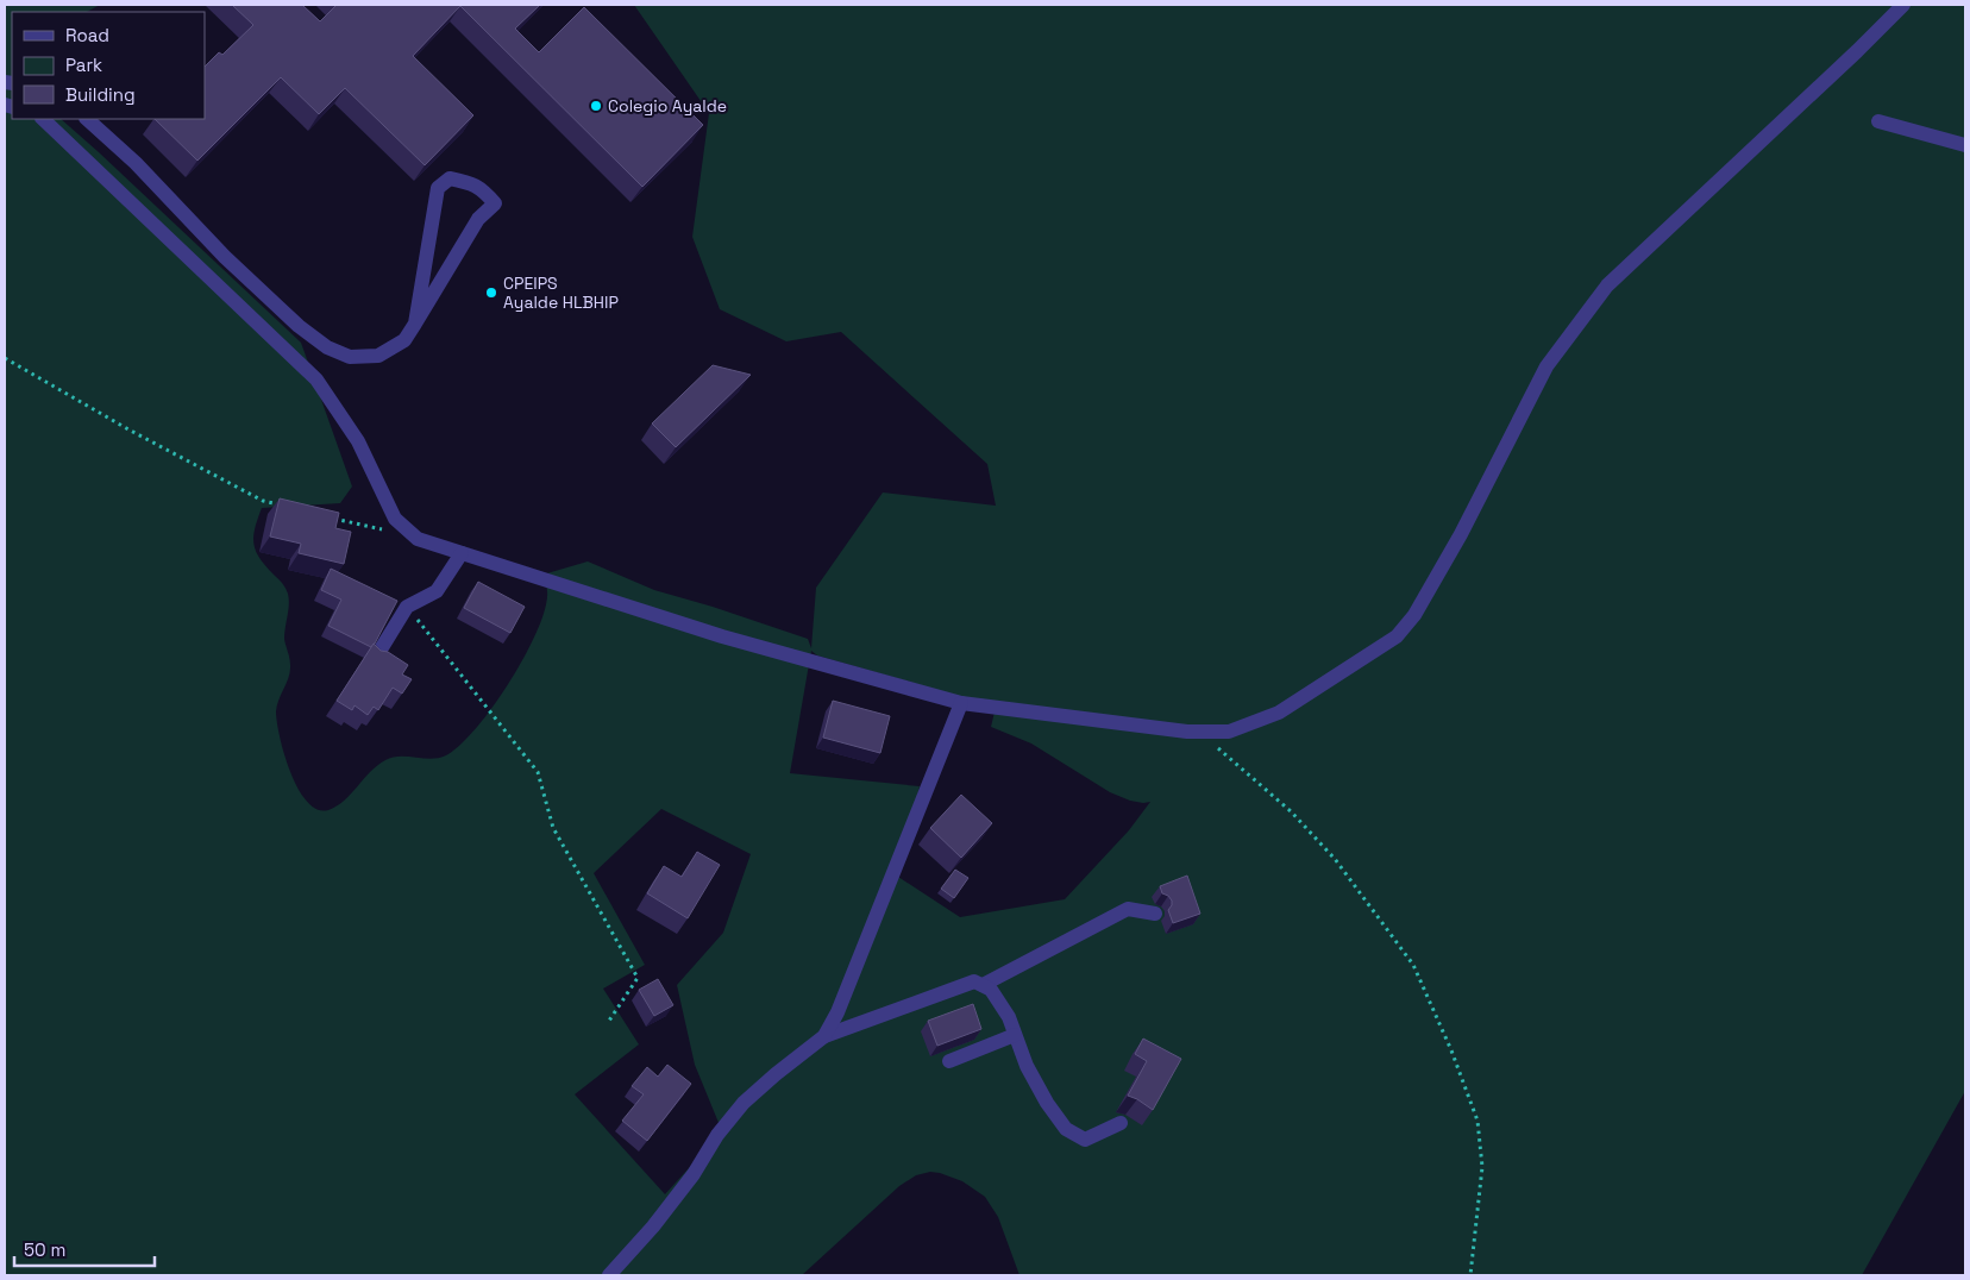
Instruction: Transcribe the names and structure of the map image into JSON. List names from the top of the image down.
{
  "places": ["Colegio Ayalde", "CPEIPS Ayalde HLBHIP"],
  "legend": ["Road", "Park", "Building"],
  "scale_bar": "50 m"
}
